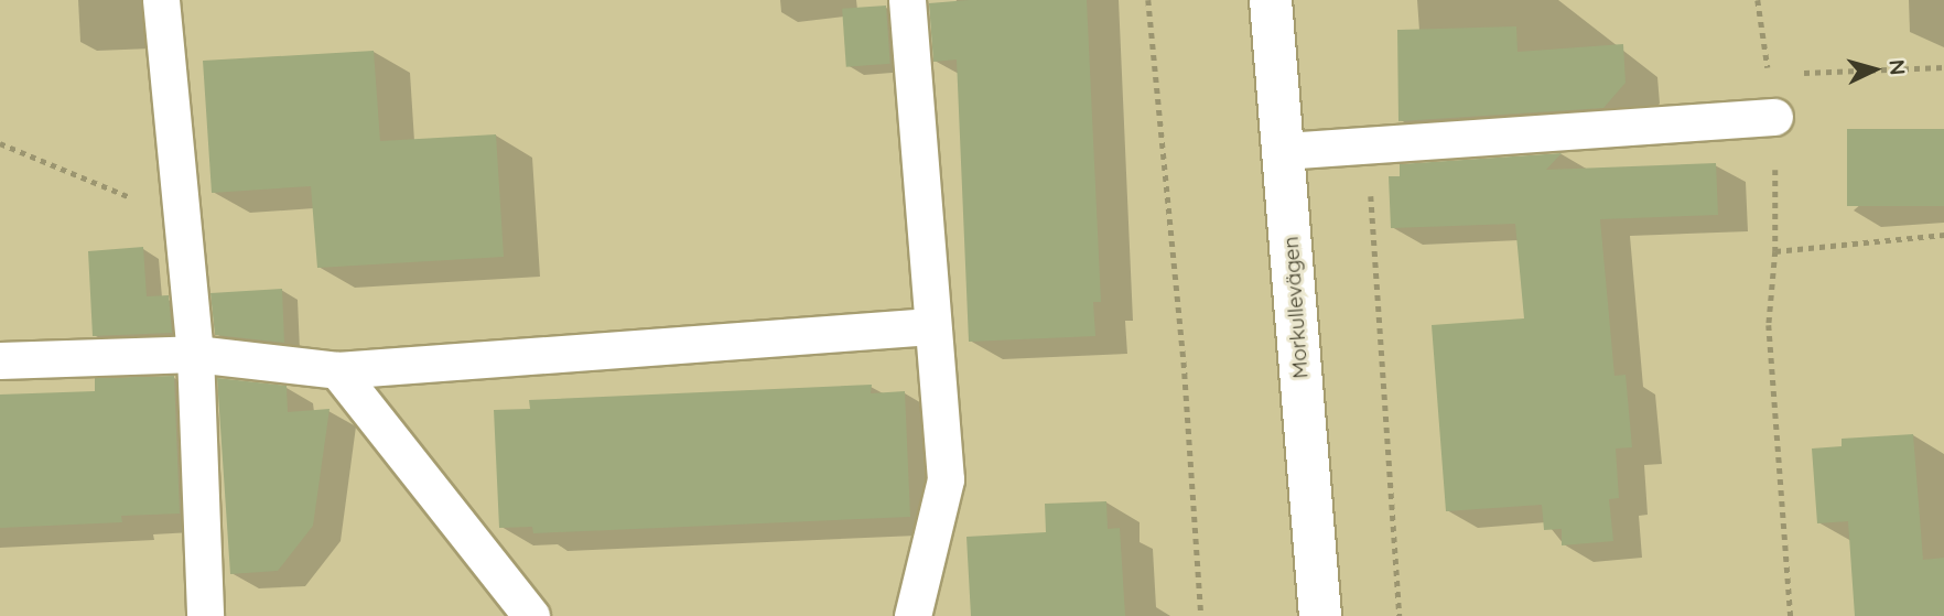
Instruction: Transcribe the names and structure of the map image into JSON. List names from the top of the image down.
{
  "streets": {
    "street": ["Morkullevägen"]
  },
  "north": "right"
}
